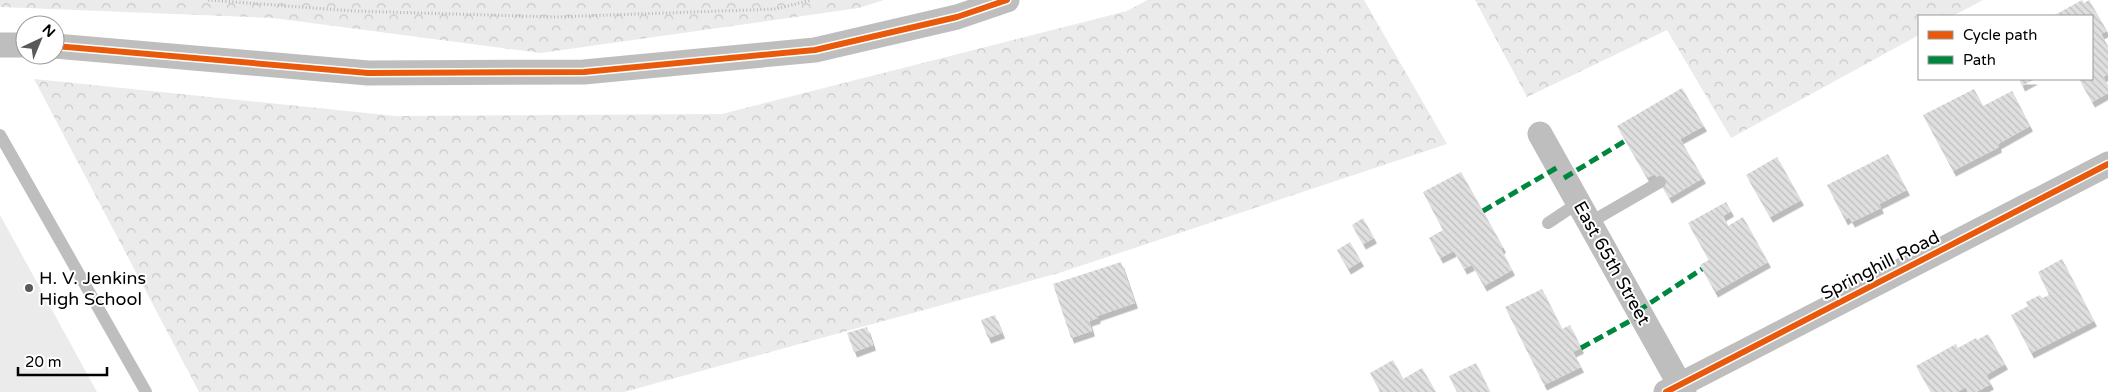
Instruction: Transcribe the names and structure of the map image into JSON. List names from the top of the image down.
{
  "streets": {
    "street": ["East 65th Street", "Springhill Road"]
  },
  "crossings": [
    ["East 65th Street", "Springhill Road"]
  ],
  "places": ["H. V. Jenkins High School"],
  "legend": ["Cycle path", "Path"],
  "scale_bar": "20 m",
  "north": "top right"
}
